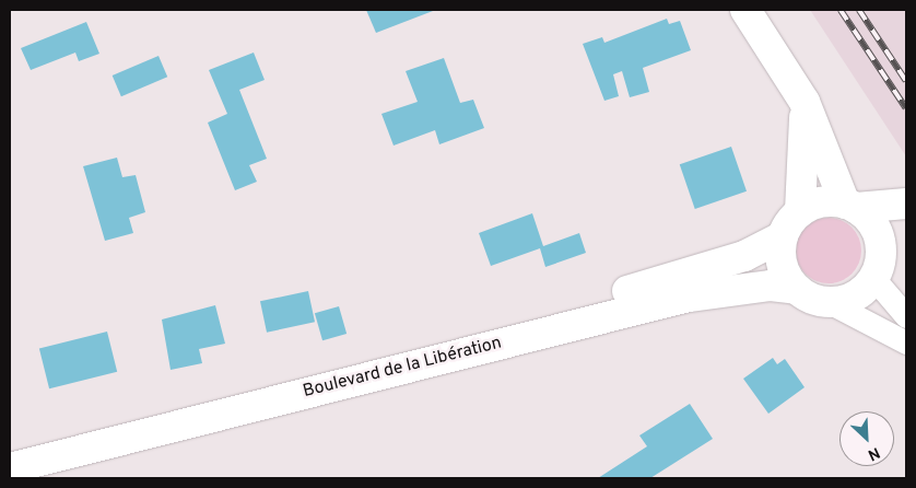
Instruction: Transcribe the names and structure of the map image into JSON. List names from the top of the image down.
{
  "streets": {
    "street": ["Boulevard de la Libération"]
  },
  "north": "bottom right"
}
